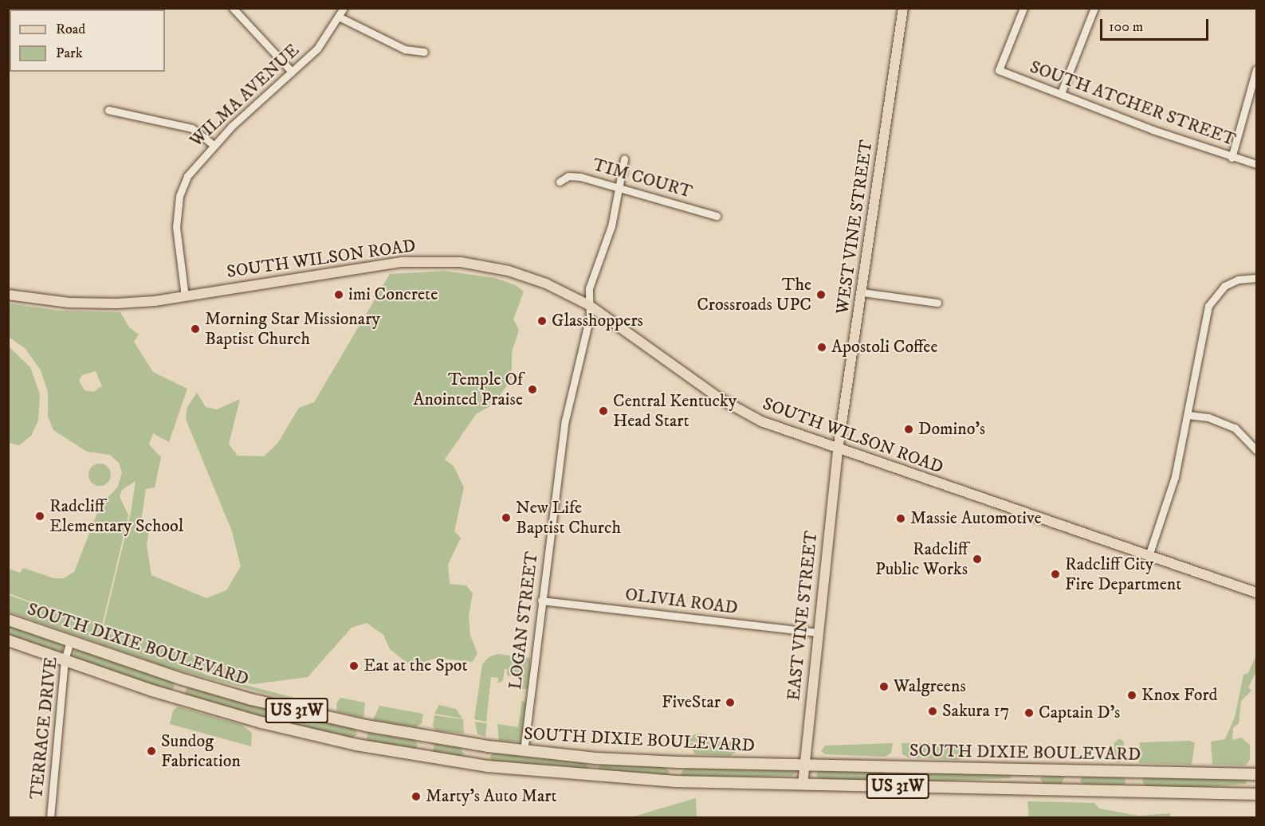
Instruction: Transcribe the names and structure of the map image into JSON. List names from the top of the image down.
{
  "streets": {
    "highway": ["SOUTH DIXIE BOULEVARD", "US 31W"],
    "main road": ["WEST VINE STREET", "SOUTH WILSON ROAD", "EAST VINE STREET"],
    "street": [
      "WILMA AVENUE",
      "SOUTH ATCHER STREET",
      "TIM COURT",
      "OLIVIA ROAD",
      "LOGAN STREET",
      "TERRACE DRIVE"
    ]
  },
  "crossings": [
    ["WILMA AVENUE", "SOUTH WILSON ROAD"],
    ["TIM COURT", "LOGAN STREET"],
    ["WEST VINE STREET", "SOUTH WILSON ROAD"],
    ["WEST VINE STREET", "EAST VINE STREET"],
    ["SOUTH WILSON ROAD", "EAST VINE STREET"],
    ["SOUTH WILSON ROAD", "LOGAN STREET"],
    ["OLIVIA ROAD", "EAST VINE STREET"],
    ["OLIVIA ROAD", "LOGAN STREET"],
    ["EAST VINE STREET", "SOUTH DIXIE BOULEVARD"],
    ["LOGAN STREET", "SOUTH DIXIE BOULEVARD"],
    ["SOUTH DIXIE BOULEVARD", "TERRACE DRIVE"]
  ],
  "places": [
    "imi Concrete",
    "The Crossroads UPC",
    "Glasshoppers",
    "Morning Star Missionary Baptist Church",
    "Apostoli Coffee",
    "Temple Of Anointed Praise",
    "Central Kentucky Head Start",
    "Domino's",
    "Radcliff Elementary School",
    "New Life Baptist Church",
    "Massie Automotive",
    "Radcliff Public Works",
    "Radcliff City Fire Department",
    "Eat at the Spot",
    "Walgreens",
    "Knox Ford",
    "FiveStar",
    "Sakura 17",
    "Captain D's",
    "Sundog Fabrication",
    "Marty's Auto Mart"
  ],
  "legend": ["Road", "Park"],
  "scale_bar": "100 m"
}
